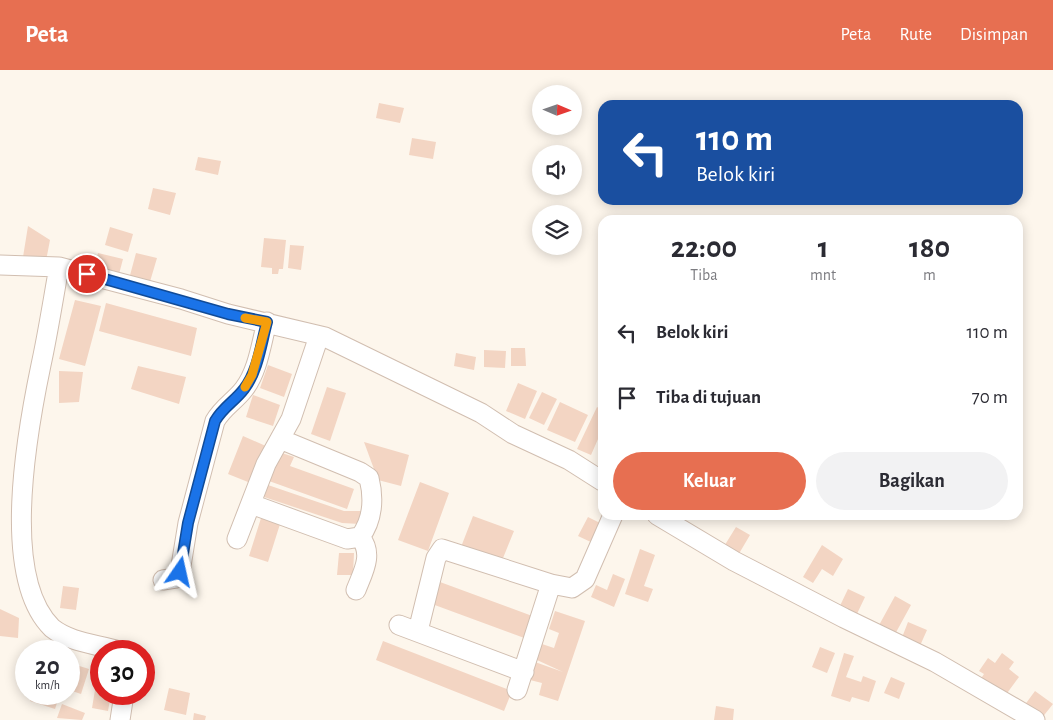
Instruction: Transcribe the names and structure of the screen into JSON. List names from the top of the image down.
{
  "north": "right",
  "page": {
    "header": "Peta",
    "nav": ["Peta", "Rute", "Disimpan"],
    "turn": ["110 m", "Belok kiri"],
    "eta": [
      "22:00",
      "Tiba",
      "1",
      "mnt",
      "180",
      "m"
    ],
    "list": [
      {
        "name": "Belok kiri",
        "value": "110 m"
      },
      {
        "name": "Tiba di tujuan",
        "value": "70 m"
      }
    ],
    "buttons": ["Keluar", "Bagikan"],
    "speed": "20 km/h",
    "limit": "30"
  }
}
